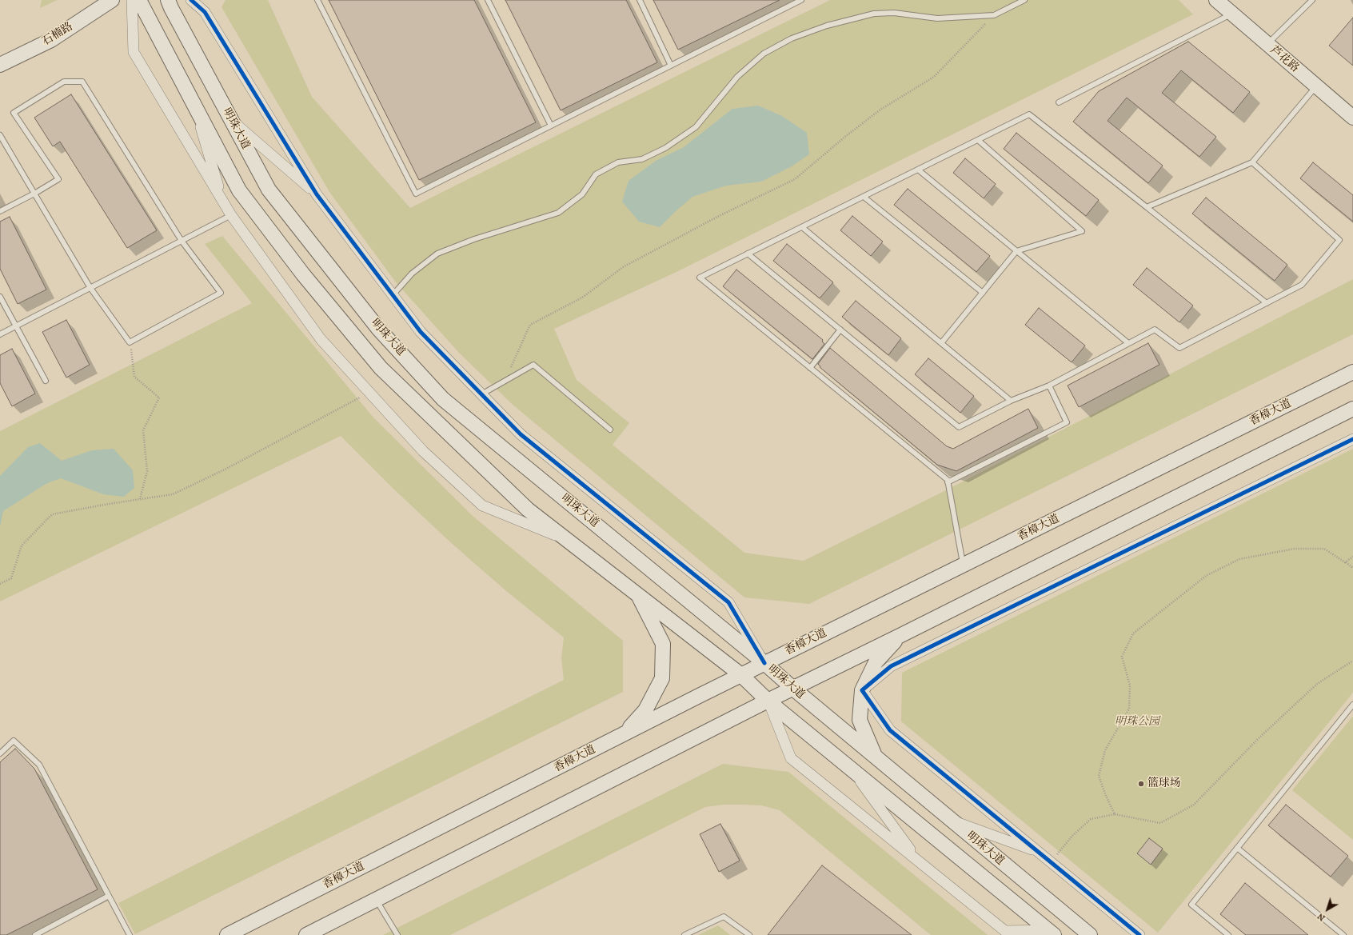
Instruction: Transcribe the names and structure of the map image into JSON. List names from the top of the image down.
{
  "streets": {
    "main road": [
      "石楠路",
      "芦花路",
      "明珠大道",
      "香樟大道"
    ]
  },
  "crossings": [
    ["明珠大道", "香樟大道"]
  ],
  "parks": ["明珠公园"],
  "places": ["篮球场"],
  "north": "bottom left"
}
